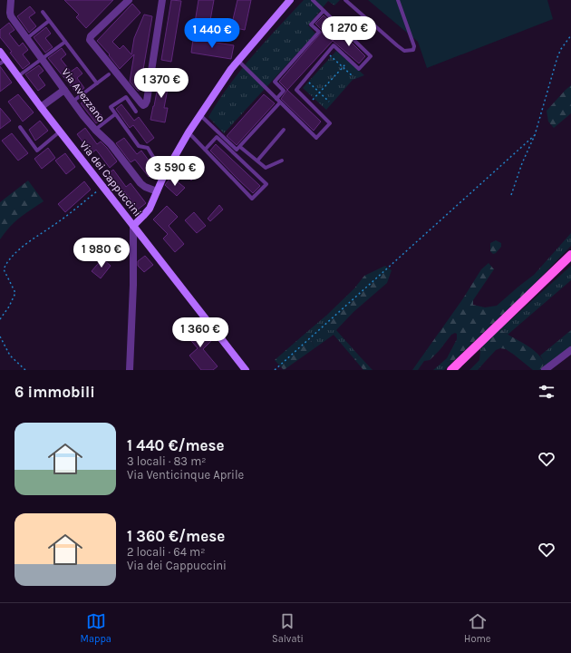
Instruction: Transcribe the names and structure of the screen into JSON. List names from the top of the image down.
{
  "streets": {
    "street": ["Via Avezzano", "Via dei Cappuccini"]
  },
  "page": {
    "price": [
      "1 270 €",
      "1 440 €",
      "1 370 €",
      "3 590 €",
      "1 980 €",
      "1 360 €"
    ],
    "heading": "6 immobili",
    "list": [
      {
        "name": "1 440 €/mese",
        "note": "3 locali · 83 m² · Via Venticinque Aprile"
      },
      {
        "name": "1 360 €/mese",
        "note": "2 locali · 64 m² · Via dei Cappuccini"
      }
    ],
    "tabs": ["Mappa", "Salvati", "Home"]
  }
}
